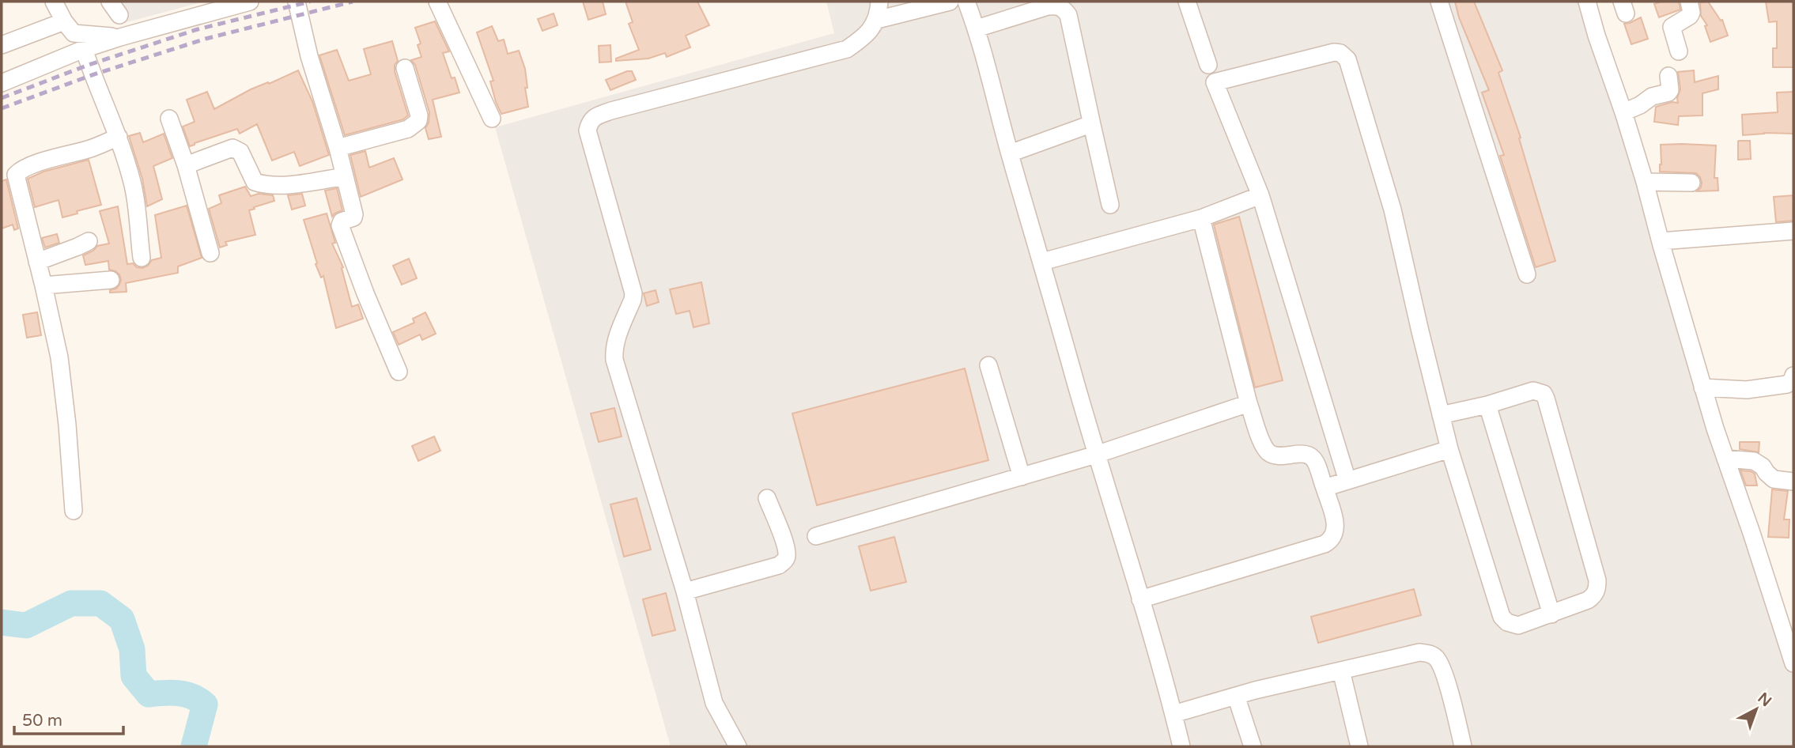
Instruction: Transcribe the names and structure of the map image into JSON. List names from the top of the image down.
{
  "scale_bar": "50 m",
  "north": "top right"
}
